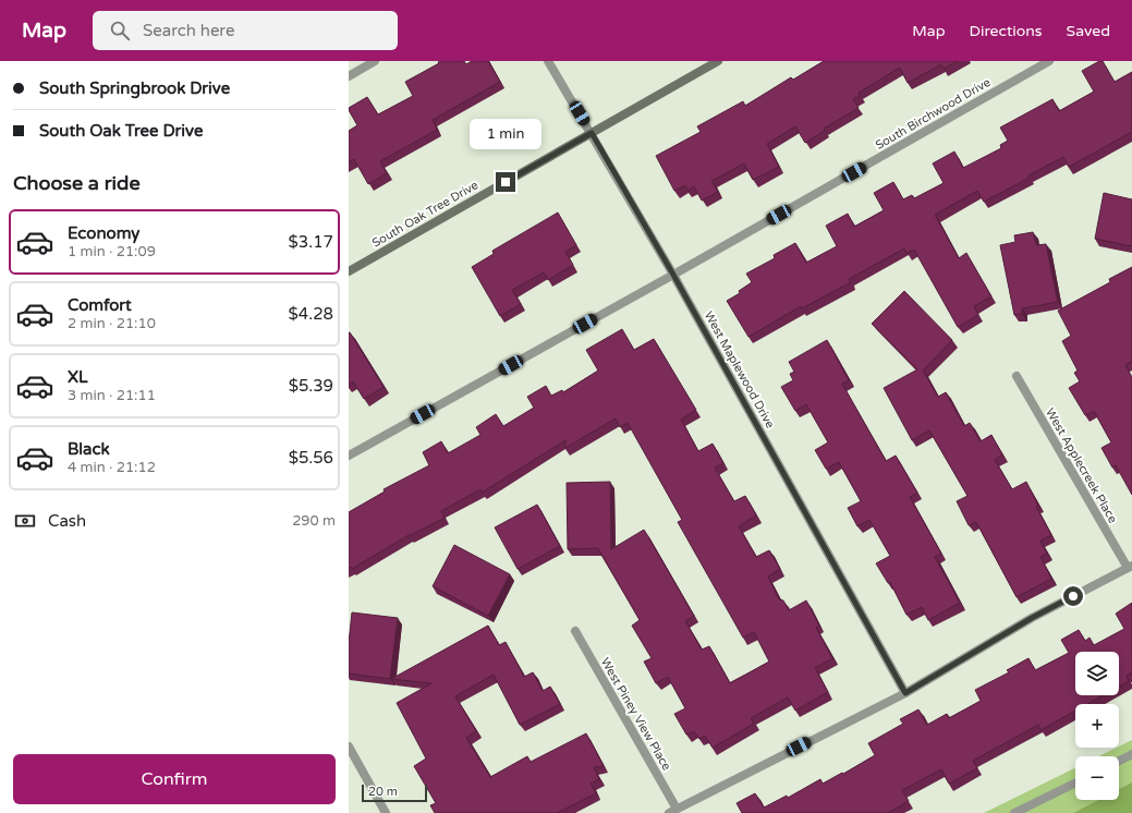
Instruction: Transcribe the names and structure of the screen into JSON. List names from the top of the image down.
{
  "streets": {
    "street": [
      "South Birchwood Drive",
      "South Oak Tree Drive",
      "West Maplewood Drive",
      "West Applecreek Place",
      "West Piney View Place"
    ]
  },
  "crossings": [
    ["South Birchwood Drive", "West Maplewood Drive"],
    ["South Oak Tree Drive", "West Maplewood Drive"]
  ],
  "scale_bar": "20 m",
  "page": {
    "header": "Map",
    "search": "Search here",
    "nav": ["Map", "Directions", "Saved"],
    "banner": ["South Springbrook Drive", "South Oak Tree Drive"],
    "bubble": "1 min",
    "heading": "Choose a ride",
    "list": [
      {
        "name": "Economy",
        "note": "1 min · 21:09",
        "value": "$3.17"
      },
      {
        "name": "Comfort",
        "note": "2 min · 21:10",
        "value": "$4.28"
      },
      {
        "name": "XL",
        "note": "3 min · 21:11",
        "value": "$5.39"
      },
      {
        "name": "Black",
        "note": "4 min · 21:12",
        "value": "$5.56"
      }
    ],
    "pay": ["Cash", "290 m"],
    "map_buttons": ["+", "−"],
    "buttons": "Confirm",
    "scale": "20 m"
  }
}
